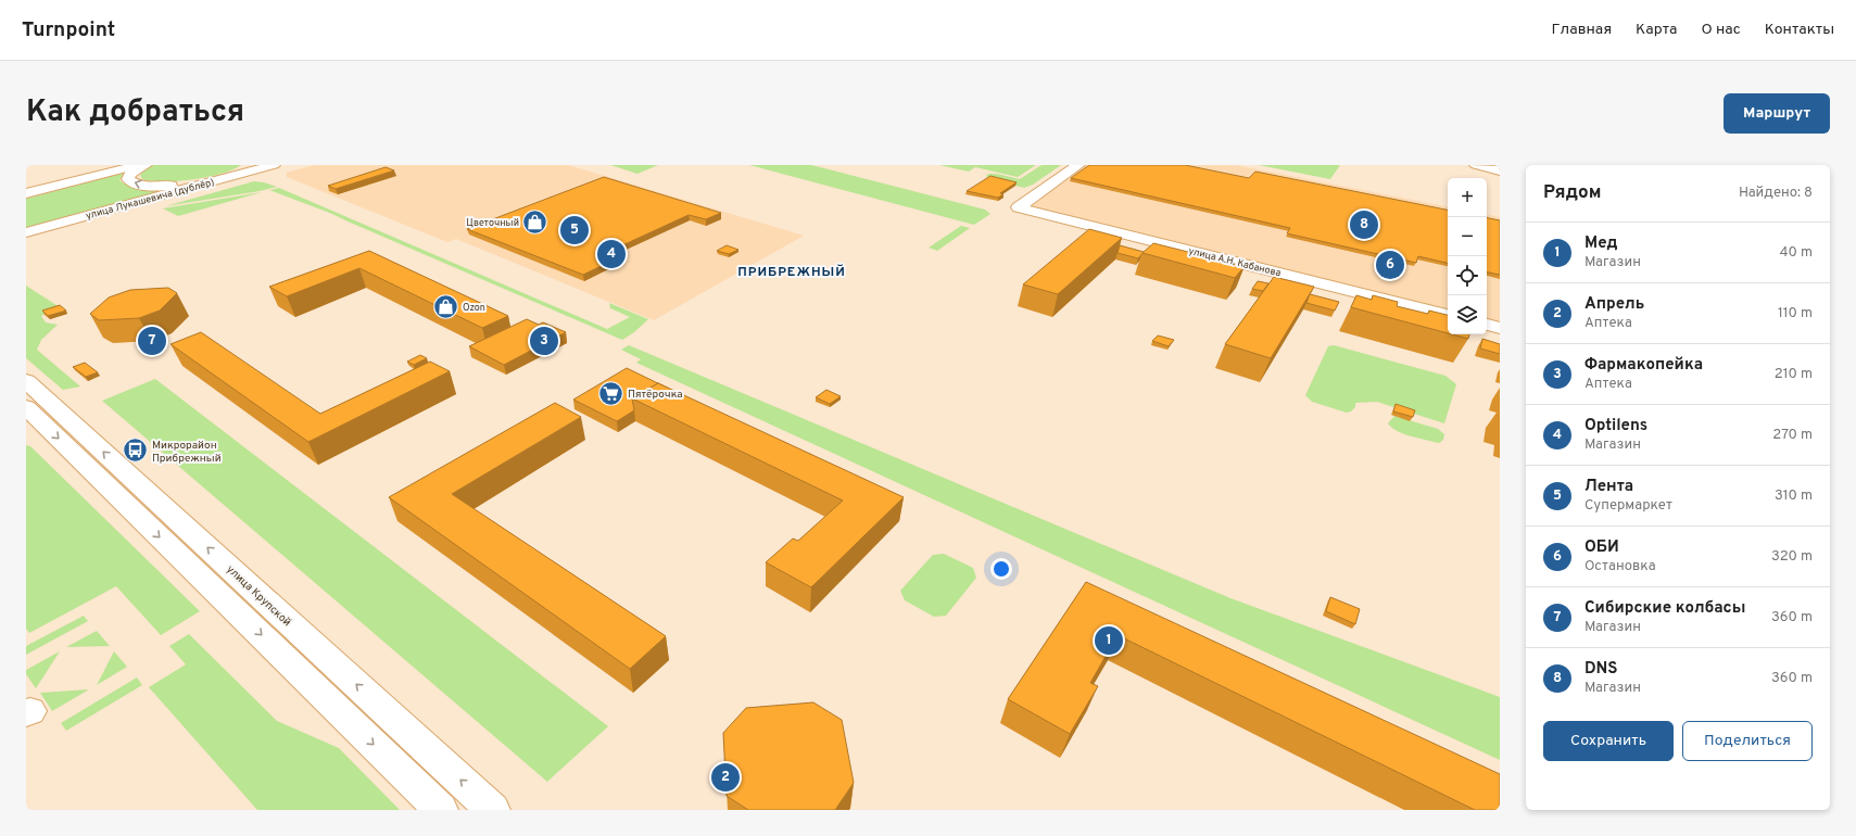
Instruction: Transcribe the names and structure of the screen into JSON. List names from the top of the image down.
{
  "streets": {
    "main road": ["улица Лукашевича (дублёр)", "улица А.Н. Кабанова", "улица Крупской"]
  },
  "districts": ["ПРИБРЕЖНЫЙ"],
  "places": {
    "shop": ["Цветочный", "Ozon"],
    "supermarket": ["Пятёрочка"],
    "bus stop": ["Микрорайон Прибрежный"]
  },
  "page": {
    "header": "Turnpoint",
    "nav": [
      "Главная",
      "Карта",
      "О нас",
      "Контакты"
    ],
    "title": "Как добраться",
    "buttons": [
      "Маршрут",
      ["Сохранить", "Поделиться"]
    ],
    "heading": ["Рядом", "Найдено: 8"],
    "map_buttons": ["+", "−"],
    "pins": [
      "8",
      "5",
      "4",
      "6",
      "3",
      "7",
      "1",
      "2"
    ],
    "list": [
      {
        "mark": "1",
        "name": "Мед",
        "note": "Магазин",
        "value": "40 m"
      },
      {
        "mark": "2",
        "name": "Апрель",
        "note": "Аптека",
        "value": "110 m"
      },
      {
        "mark": "3",
        "name": "Фармакопейка",
        "note": "Аптека",
        "value": "210 m"
      },
      {
        "mark": "4",
        "name": "Optilens",
        "note": "Магазин",
        "value": "270 m"
      },
      {
        "mark": "5",
        "name": "Лента",
        "note": "Супермаркет",
        "value": "310 m"
      },
      {
        "mark": "6",
        "name": "ОБИ",
        "note": "Остановка",
        "value": "320 m"
      },
      {
        "mark": "7",
        "name": "Сибирские колбасы",
        "note": "Магазин",
        "value": "360 m"
      },
      {
        "mark": "8",
        "name": "DNS",
        "note": "Магазин",
        "value": "360 m"
      }
    ]
  }
}
